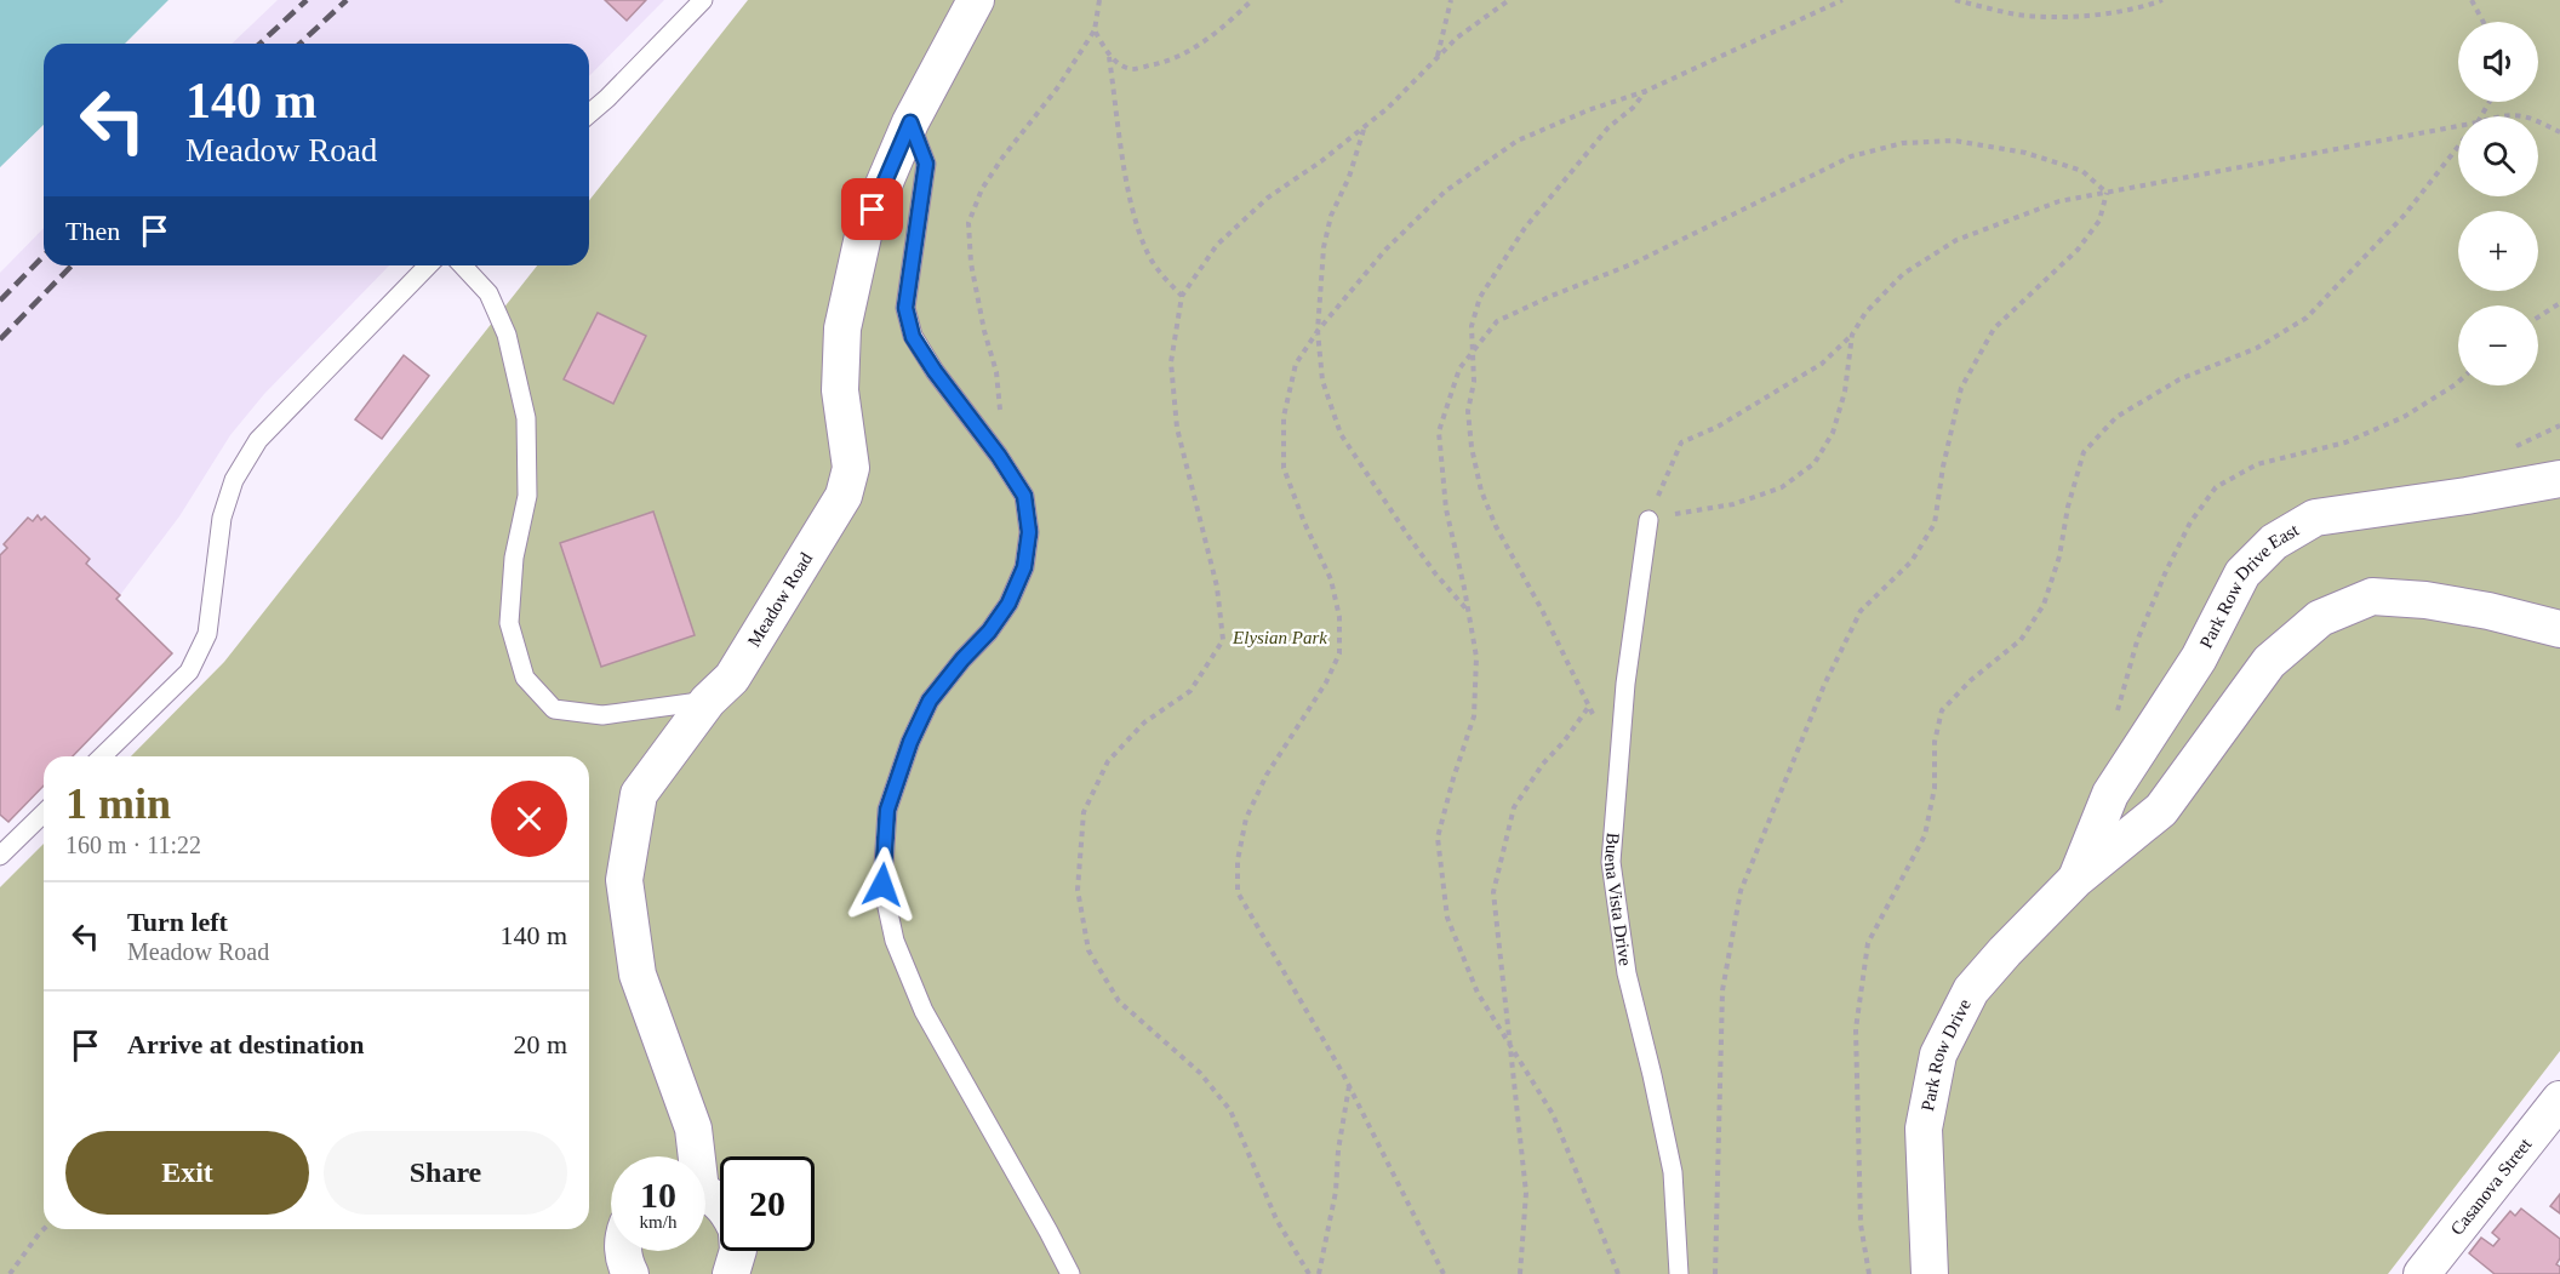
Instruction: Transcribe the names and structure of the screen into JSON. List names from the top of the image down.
{
  "streets": {
    "street": [
      "Park Row Drive East",
      "Meadow Road",
      "Park Row Drive",
      "Casanova Street"
    ],
    "lane": ["Buena Vista Drive"]
  },
  "crossings": [
    ["Park Row Drive East", "Park Row Drive"]
  ],
  "parks": ["Elysian Park"],
  "page": {
    "map_buttons": ["+", "−"],
    "turn": ["140 m", "Meadow Road"],
    "then": "Then",
    "heading": ["1 min", "160 m · 11:22"],
    "list": [
      {
        "name": "Turn left",
        "note": "Meadow Road",
        "value": "140 m"
      },
      {
        "name": "Arrive at destination",
        "value": "20 m"
      }
    ],
    "buttons": ["Exit", "Share"],
    "speed": "10 km/h",
    "limit": "20"
  }
}
